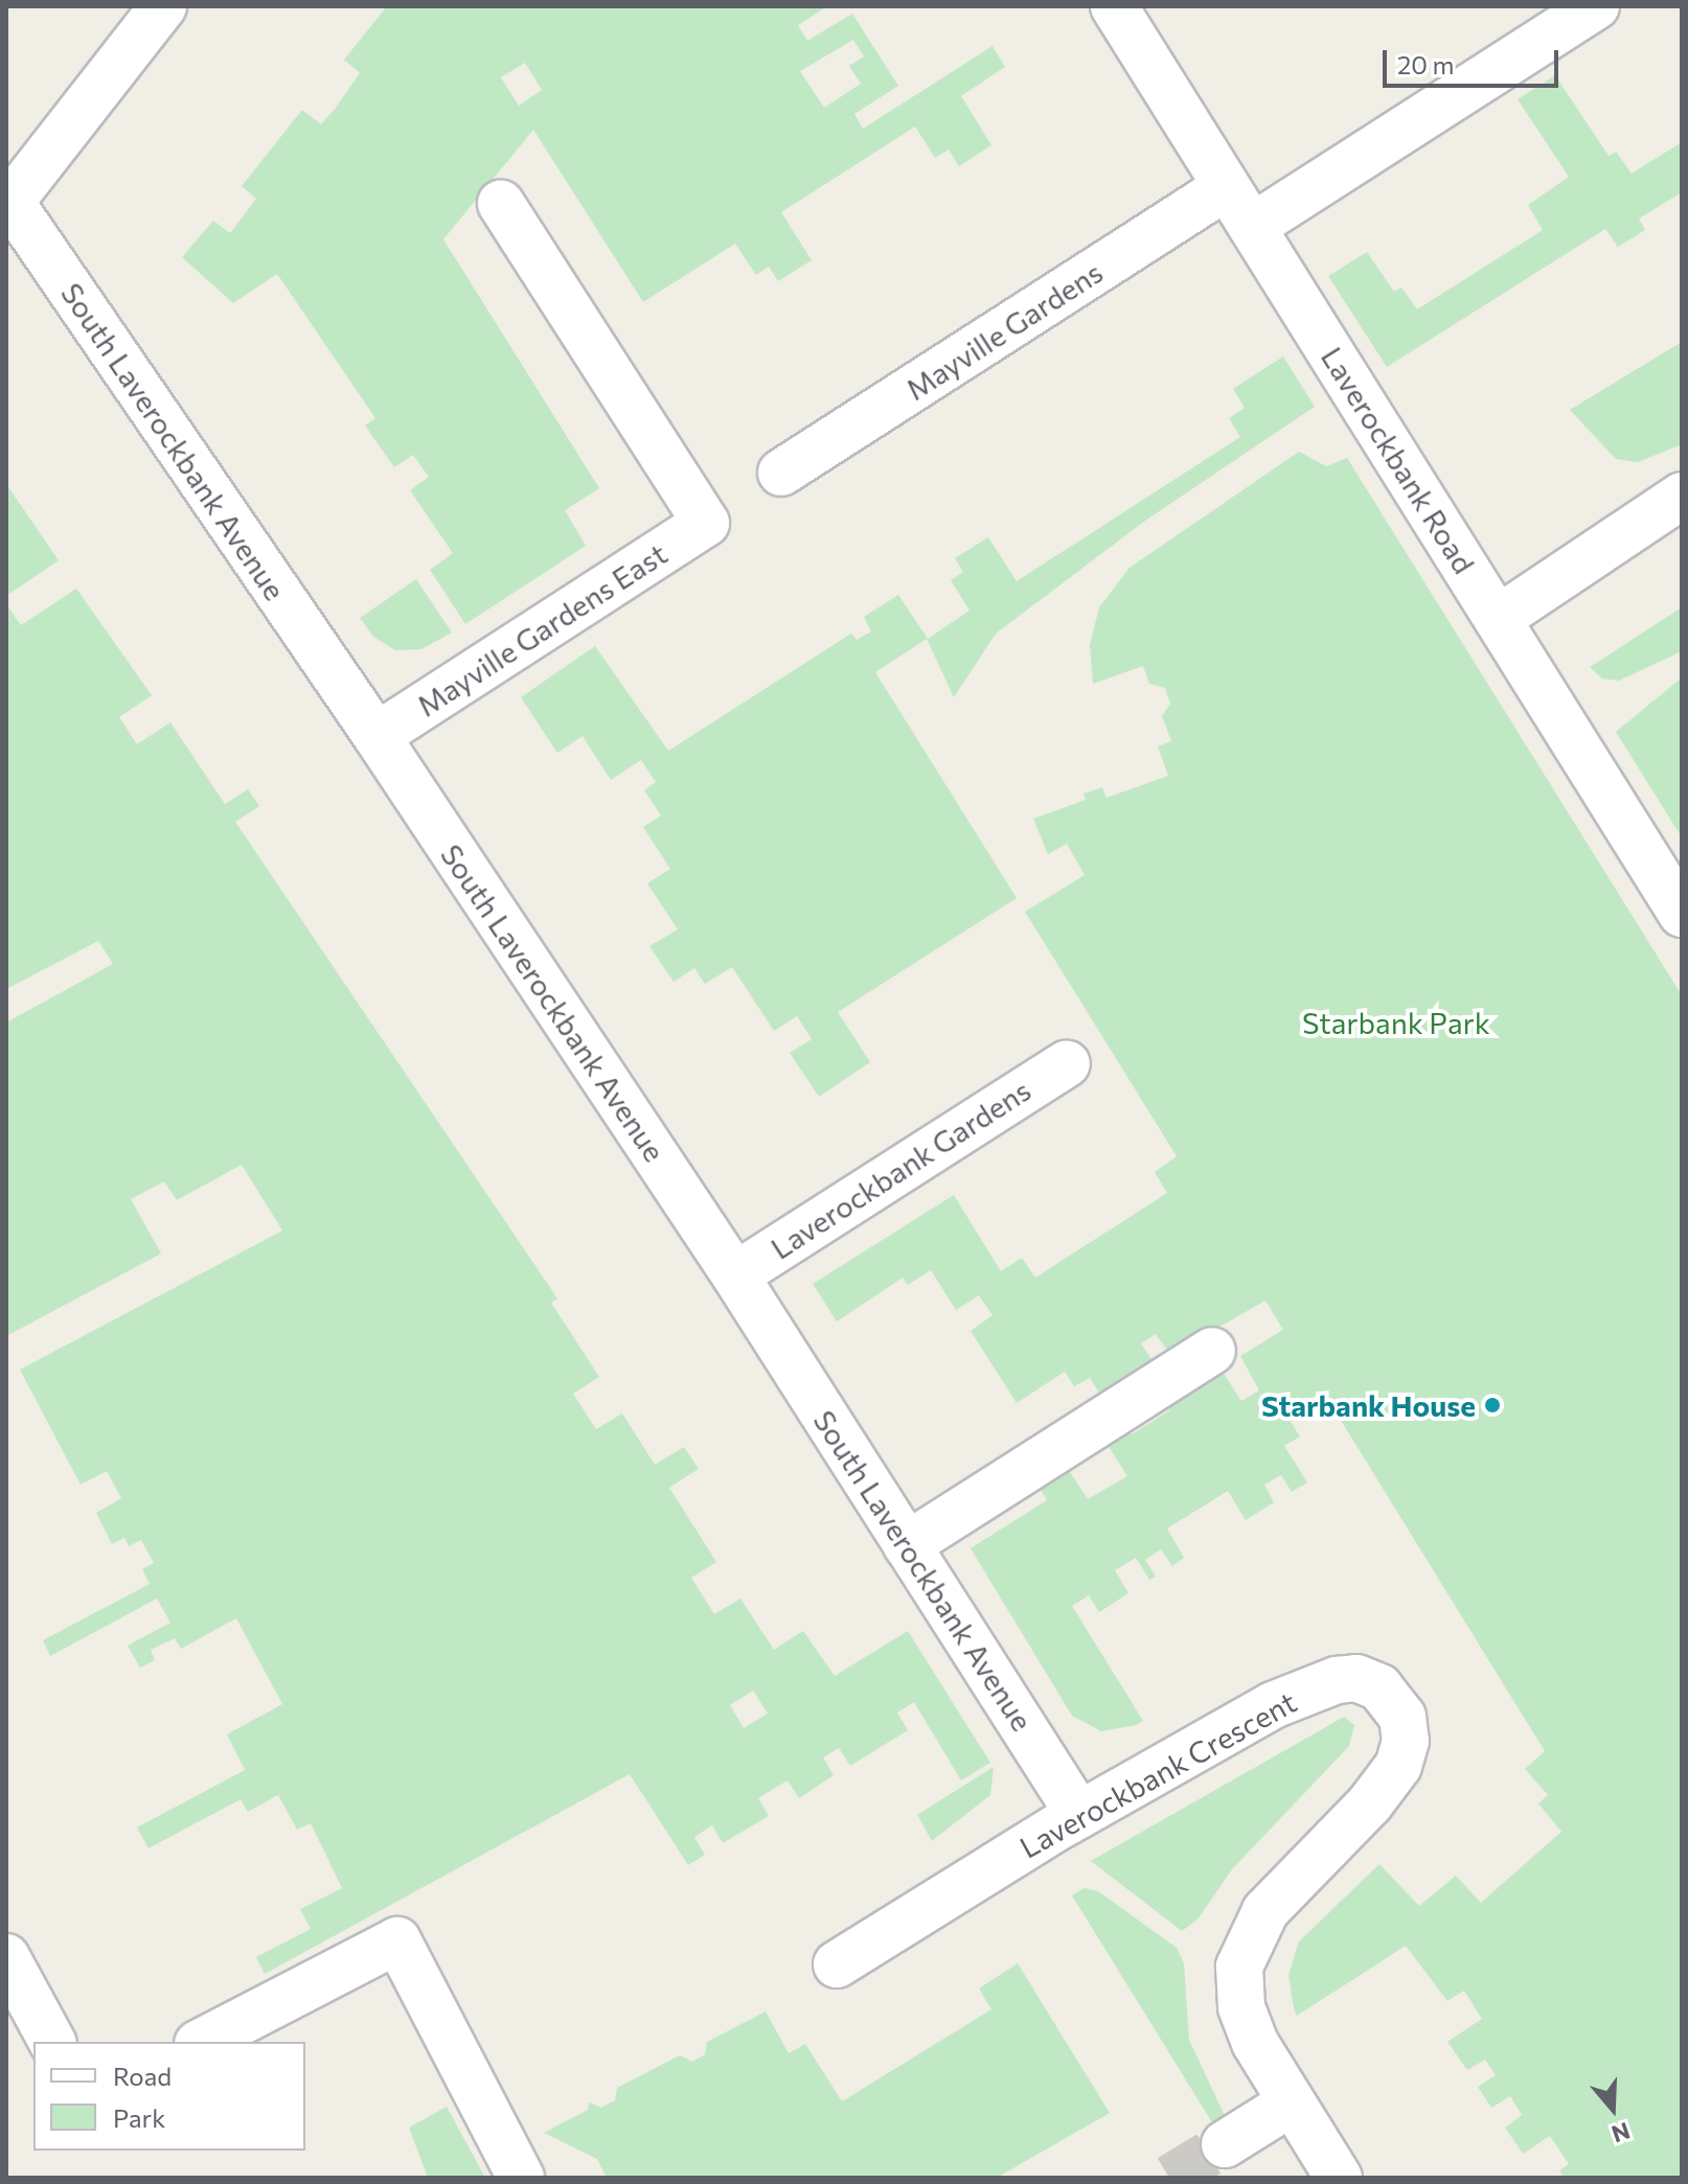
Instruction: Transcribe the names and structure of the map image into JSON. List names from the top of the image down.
{
  "streets": {
    "street": [
      "Mayville Gardens",
      "South Laverockbank Avenue",
      "Laverockbank Road",
      "Mayville Gardens East",
      "Laverockbank Gardens",
      "Laverockbank Crescent"
    ]
  },
  "crossings": [
    ["Mayville Gardens", "Laverockbank Road"],
    ["South Laverockbank Avenue", "Mayville Gardens East"],
    ["South Laverockbank Avenue", "Laverockbank Gardens"],
    ["South Laverockbank Avenue", "Laverockbank Crescent"]
  ],
  "parks": ["Starbank Park"],
  "places": ["Starbank House"],
  "legend": ["Road", "Park"],
  "scale_bar": "20 m",
  "north": "bottom"
}
